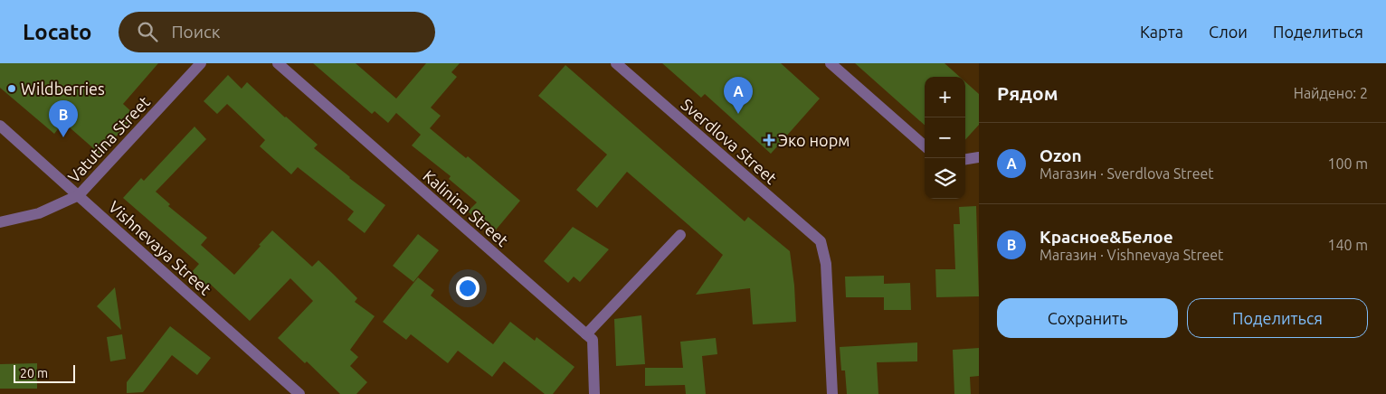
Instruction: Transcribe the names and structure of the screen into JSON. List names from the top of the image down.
{
  "streets": {
    "street": [
      "Vatutina Street",
      "Sverdlova Street",
      "Kalinina Street",
      "Vishnevaya Street"
    ]
  },
  "crossings": [
    ["Vatutina Street", "Vishnevaya Street"]
  ],
  "places": {
    "other": ["Wildberries"],
    "health": ["Эко норм"]
  },
  "scale_bar": "20 m",
  "page": {
    "header": "Locato",
    "search": "Поиск",
    "nav": ["Карта", "Слои", "Поделиться"],
    "heading": ["Рядом", "Найдено: 2"],
    "map_buttons": ["+", "−"],
    "pins": ["A", "B"],
    "list": [
      {
        "mark": "A",
        "name": "Ozon",
        "note": "Магазин · Sverdlova Street",
        "value": "100 m"
      },
      {
        "mark": "B",
        "name": "Красное&Белое",
        "note": "Магазин · Vishnevaya Street",
        "value": "140 m"
      }
    ],
    "buttons": ["Сохранить", "Поделиться"],
    "scale": "20 m"
  }
}
